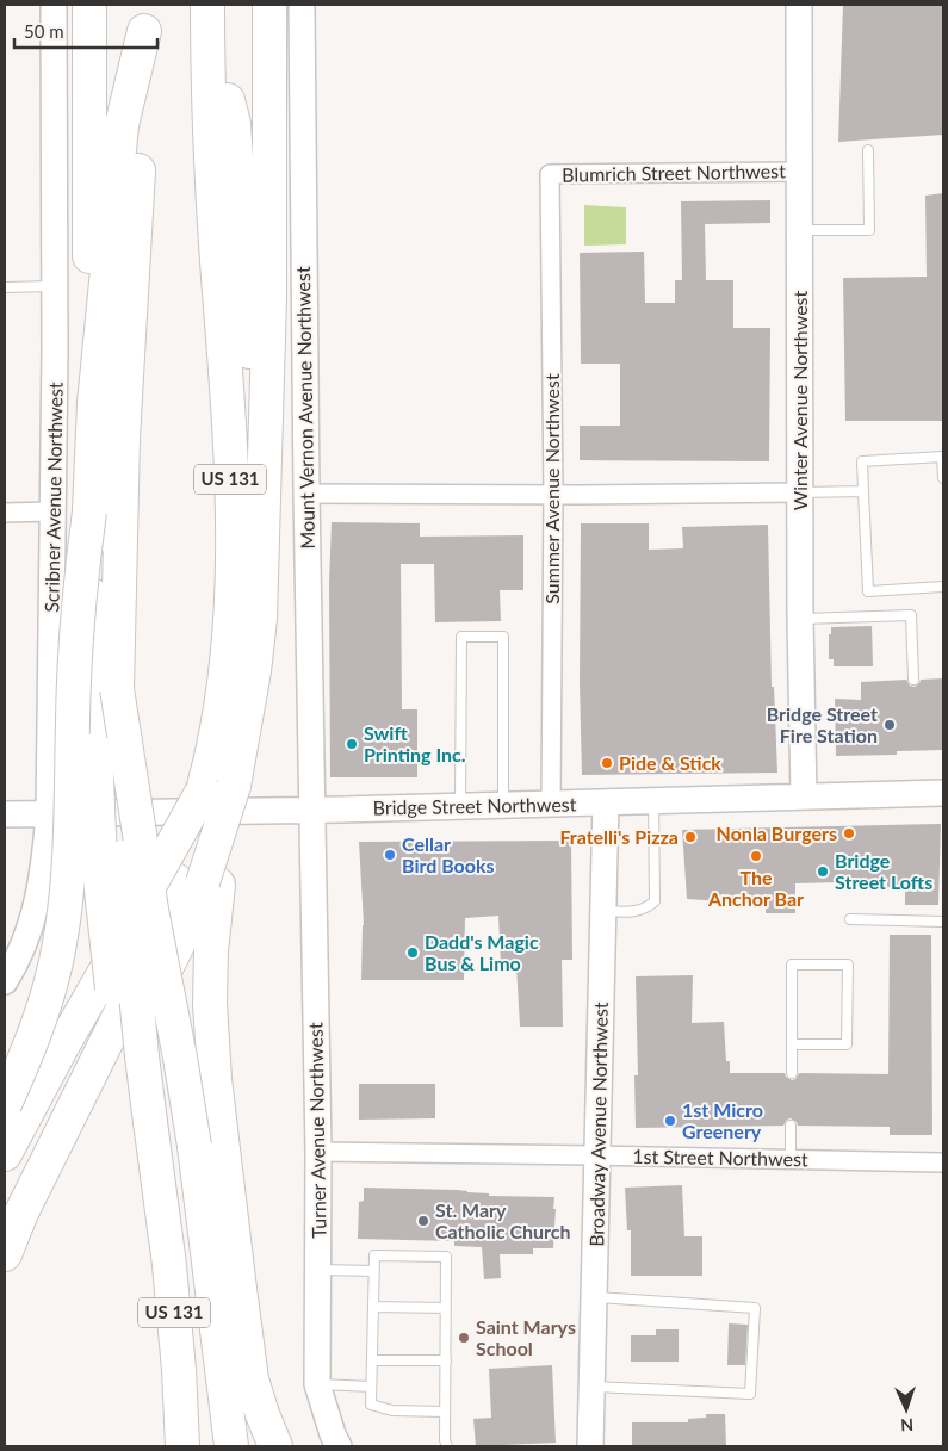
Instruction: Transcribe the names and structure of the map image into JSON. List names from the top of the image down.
{
  "streets": {
    "highway": ["US 131"],
    "street": [
      "Blumrich Street Northwest",
      "Winter Avenue Northwest",
      "Mount Vernon Avenue Northwest",
      "Summer Avenue Northwest",
      "Scribner Avenue Northwest",
      "Bridge Street Northwest",
      "Broadway Avenue Northwest",
      "Turner Avenue Northwest",
      "1st Street Northwest"
    ]
  },
  "crossings": [
    ["Blumrich Street Northwest", "Winter Avenue Northwest"],
    ["Blumrich Street Northwest", "Summer Avenue Northwest"],
    ["Winter Avenue Northwest", "Bridge Street Northwest"],
    ["Mount Vernon Avenue Northwest", "Bridge Street Northwest"],
    ["Mount Vernon Avenue Northwest", "Turner Avenue Northwest"],
    ["Summer Avenue Northwest", "Bridge Street Northwest"],
    ["Scribner Avenue Northwest", "Bridge Street Northwest"],
    ["Bridge Street Northwest", "Broadway Avenue Northwest"],
    ["Bridge Street Northwest", "Turner Avenue Northwest"],
    ["Broadway Avenue Northwest", "1st Street Northwest"],
    ["Turner Avenue Northwest", "1st Street Northwest"]
  ],
  "places": [
    "Bridge Street Fire Station",
    "Swift Printing Inc.",
    "Pide & Stick",
    "Nonla Burgers",
    "Fratelli's Pizza",
    "Cellar Bird Books",
    "The Anchor Bar",
    "Bridge Street Lofts",
    "Dadd's Magic Bus & Limo",
    "1st Micro Greenery",
    "St. Mary Catholic Church",
    "Saint Marys School"
  ],
  "scale_bar": "50 m",
  "north": "bottom"
}
